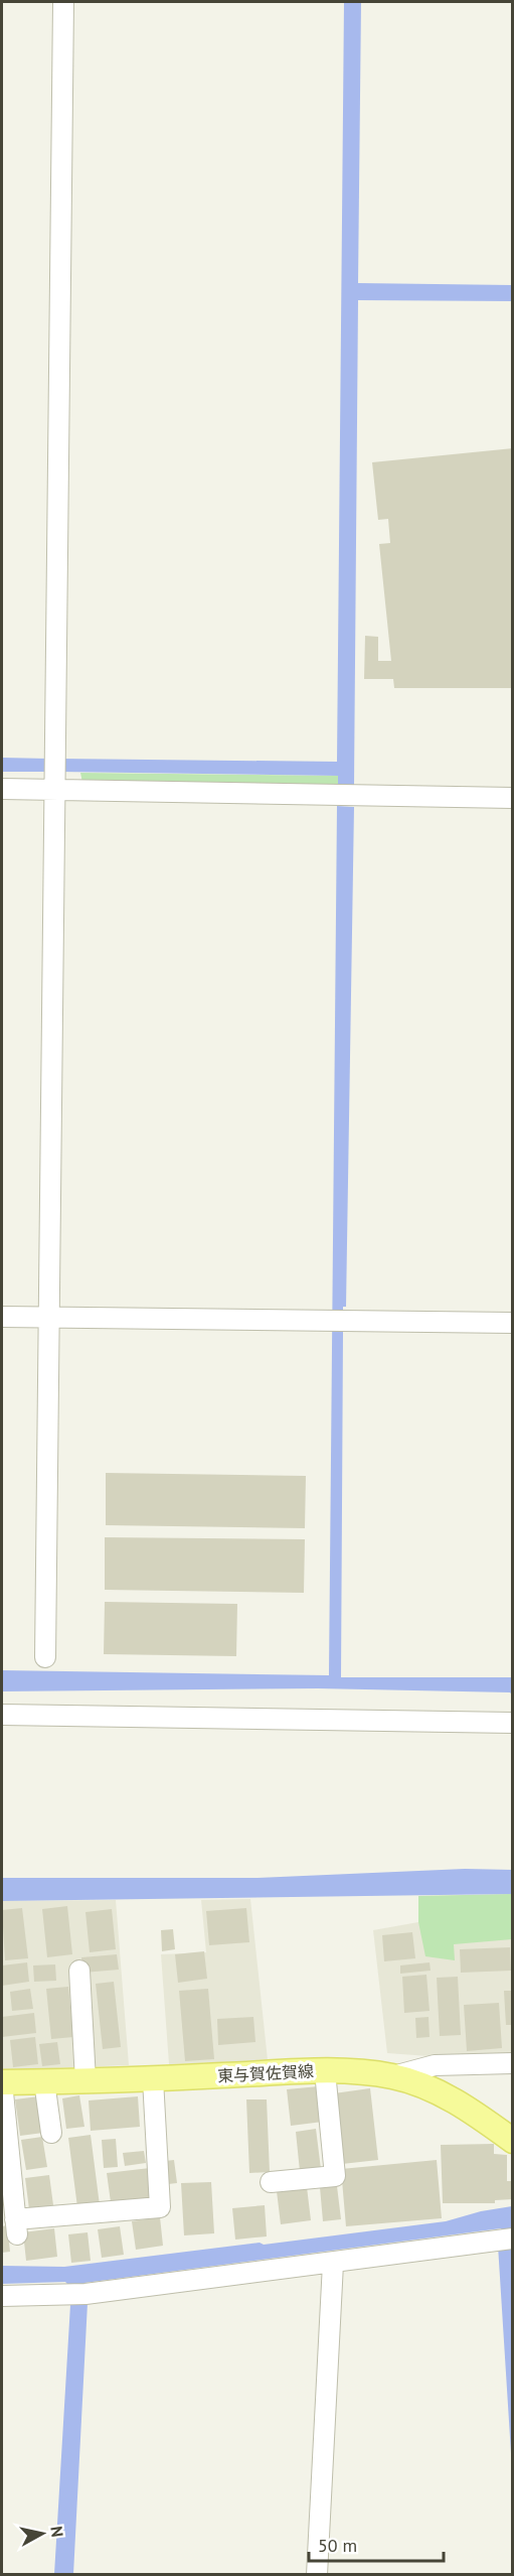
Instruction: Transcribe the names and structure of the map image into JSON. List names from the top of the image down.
{
  "streets": {
    "main road": ["東与賀佐賀線"]
  },
  "scale_bar": "50 m",
  "north": "right"
}
